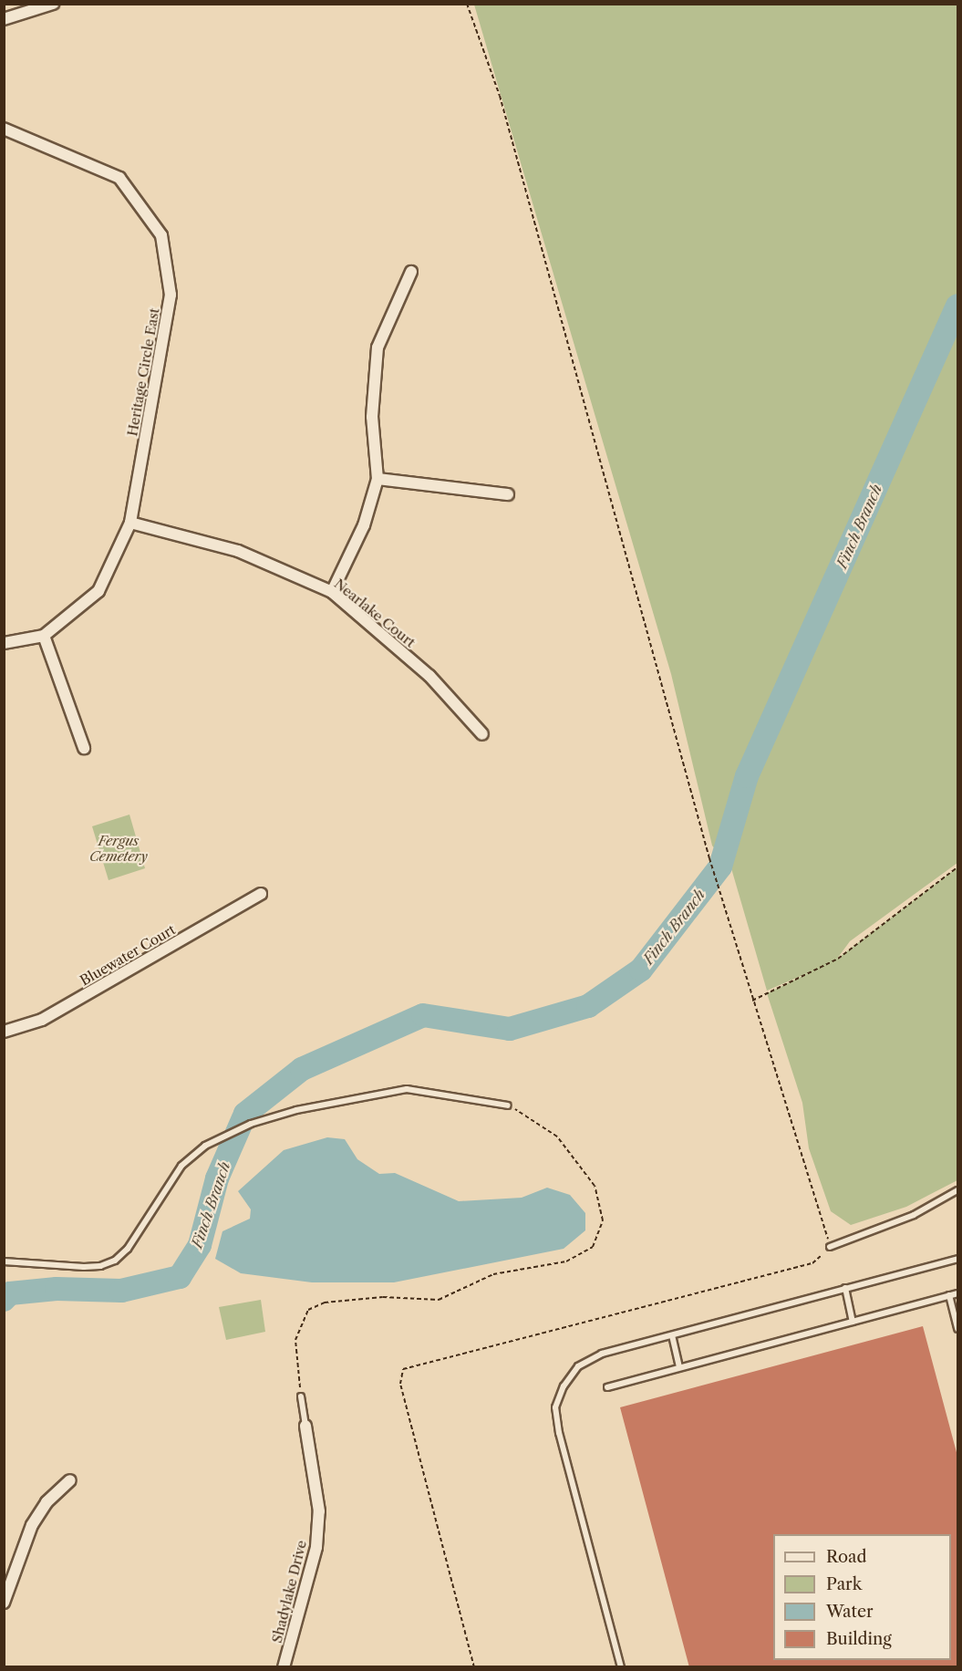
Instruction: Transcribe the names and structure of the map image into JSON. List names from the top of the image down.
{
  "streets": {
    "street": [
      "Heritage Circle East",
      "Nearlake Court",
      "Bluewater Court",
      "Shadylake Drive"
    ]
  },
  "crossings": [
    ["Heritage Circle East", "Nearlake Court"]
  ],
  "water": ["Finch Branch"],
  "parks": ["Fergus Cemetery"],
  "legend": [
    "Road",
    "Park",
    "Water",
    "Building"
  ]
}
